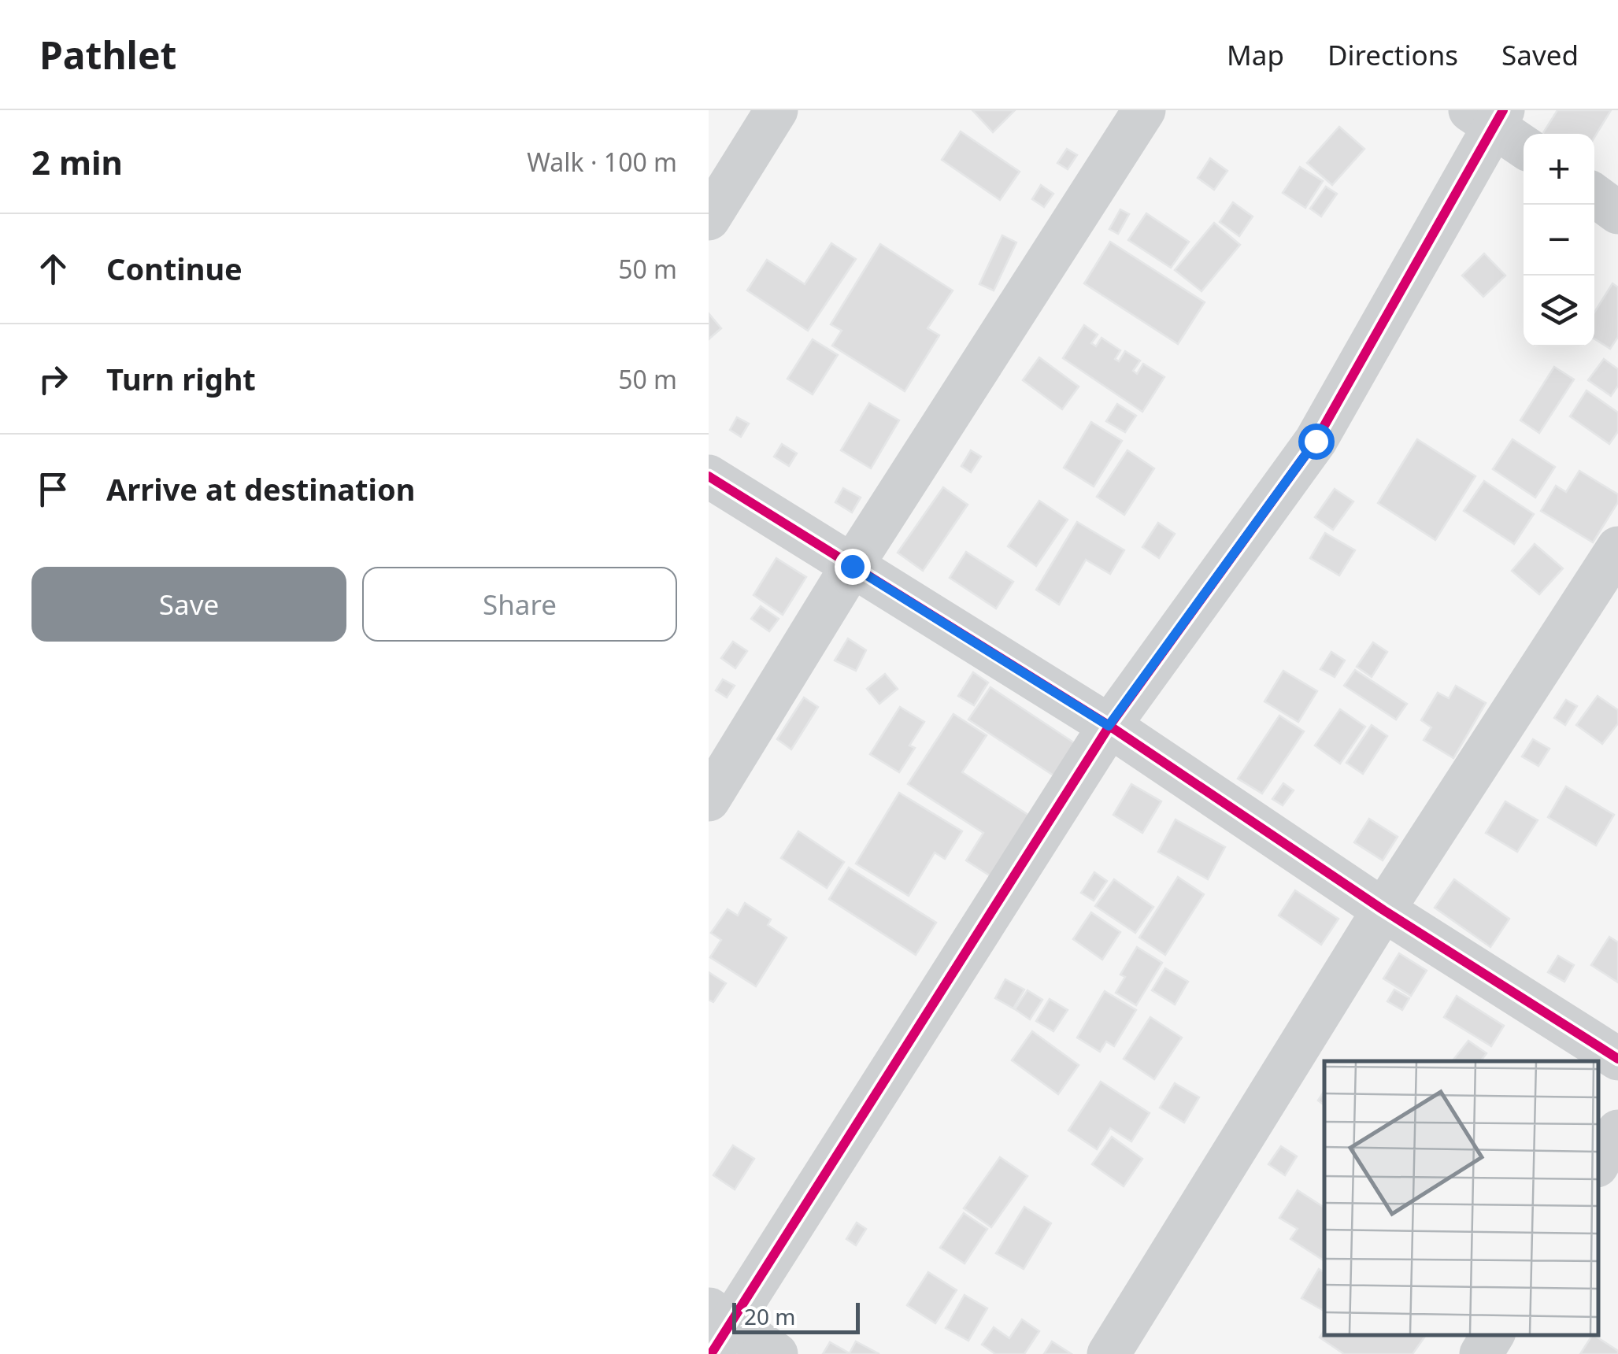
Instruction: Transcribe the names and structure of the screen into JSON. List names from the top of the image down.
{
  "scale_bar": "20 m",
  "page": {
    "header": "Pathlet",
    "nav": ["Map", "Directions", "Saved"],
    "heading": ["2 min", "Walk · 100 m"],
    "map_buttons": ["+", "−"],
    "list": [
      ["Continue", "50 m"],
      ["Turn right", "50 m"],
      "Arrive at destination"
    ],
    "buttons": ["Save", "Share"],
    "scale": "20 m"
  }
}
